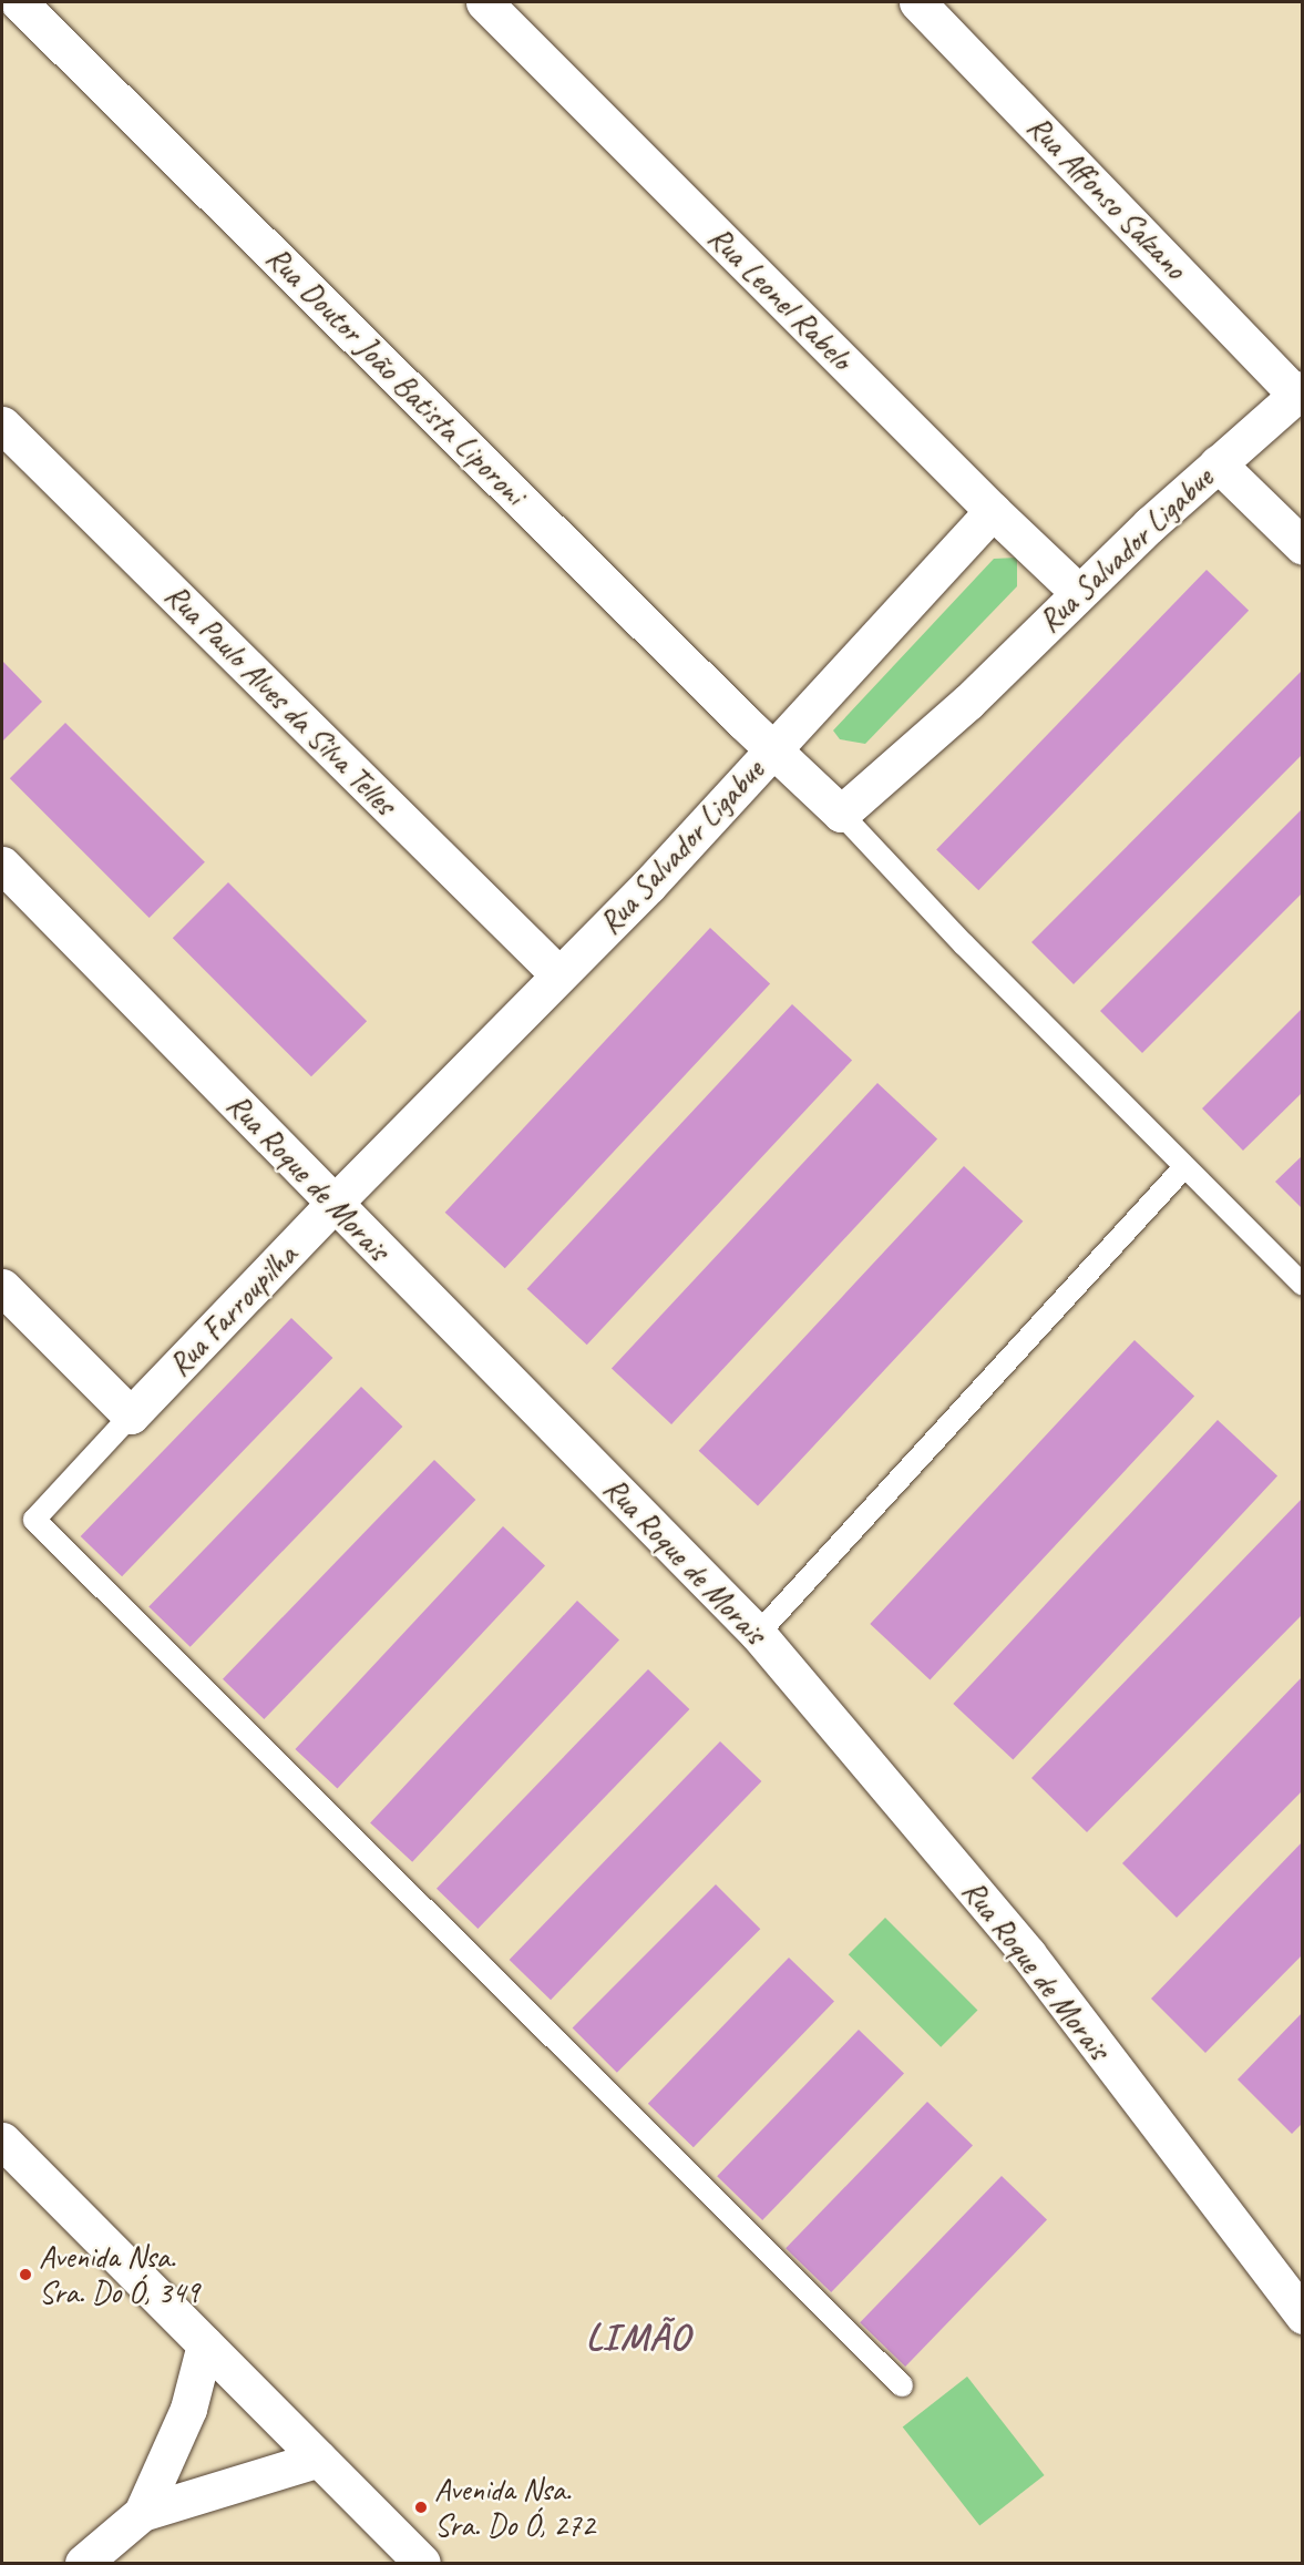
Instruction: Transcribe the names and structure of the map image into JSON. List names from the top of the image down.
{
  "streets": {
    "street": [
      "Rua Affonso Salzano",
      "Rua Leonel Rabelo",
      "Rua Doutor João Batista Liporoni",
      "Rua Salvador Ligabue",
      "Rua Paulo Alves da Silva Telles",
      "Rua Roque de Morais",
      "Rua Farroupilha"
    ]
  },
  "crossings": [
    ["Rua Affonso Salzano", "Rua Salvador Ligabue"],
    ["Rua Leonel Rabelo", "Rua Salvador Ligabue"],
    ["Rua Doutor João Batista Liporoni", "Rua Salvador Ligabue"],
    ["Rua Salvador Ligabue", "Rua Paulo Alves da Silva Telles"],
    ["Rua Salvador Ligabue", "Rua Roque de Morais"],
    ["Rua Salvador Ligabue", "Rua Farroupilha"],
    ["Rua Roque de Morais", "Rua Farroupilha"]
  ],
  "districts": ["LIMÃO"],
  "places": ["Avenida Nsa. Sra. Do Ó, 349", "Avenida Nsa. Sra. Do Ó, 272"]
}
